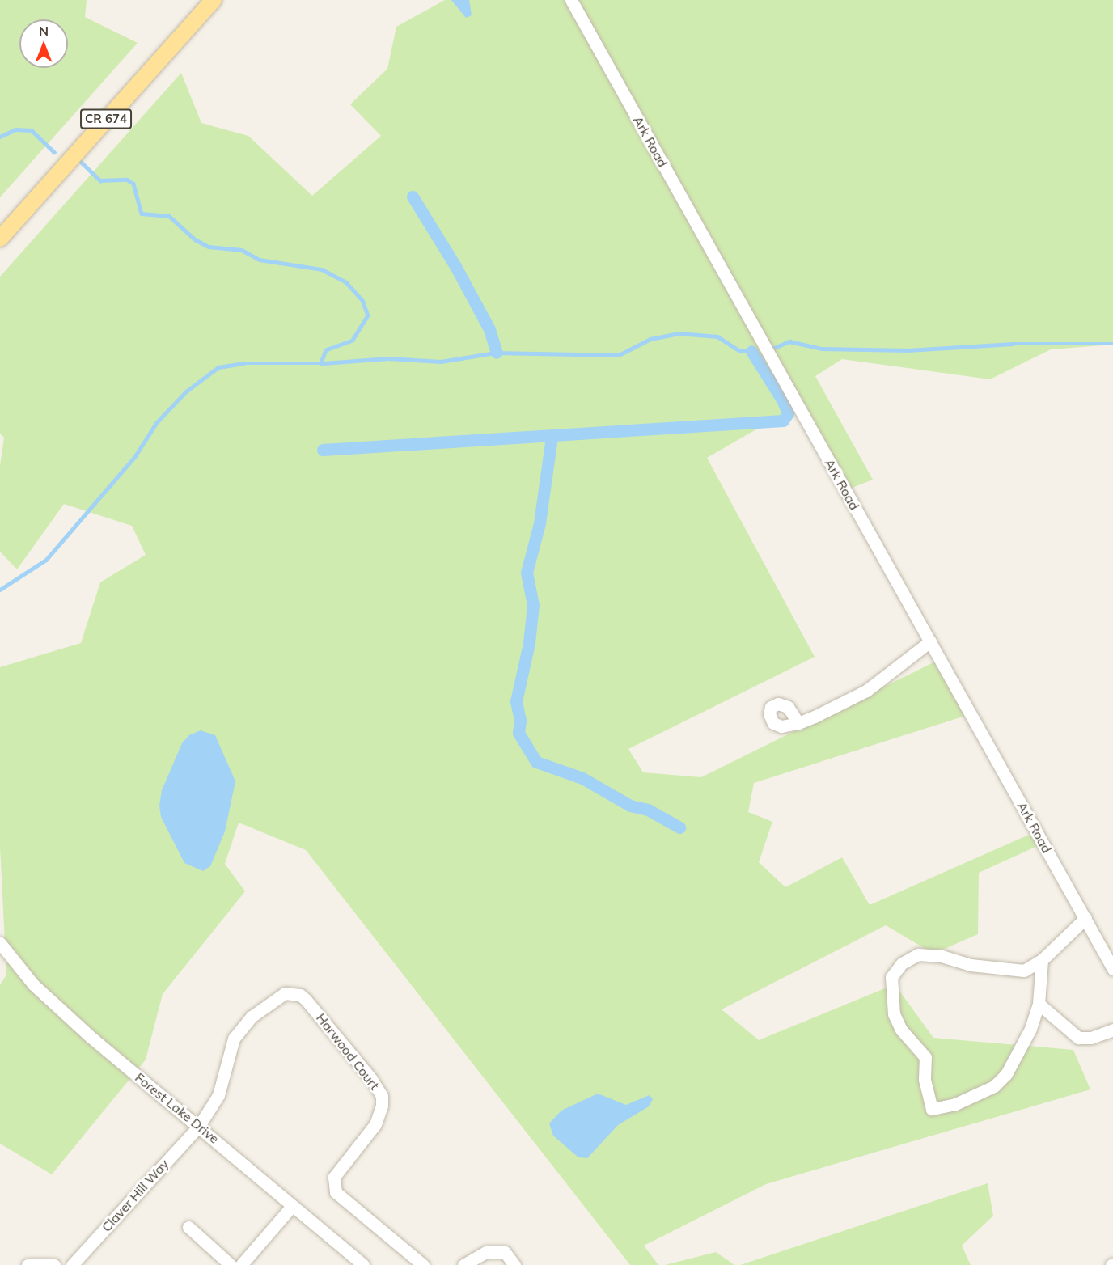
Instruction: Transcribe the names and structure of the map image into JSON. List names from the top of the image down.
{
  "streets": {
    "main road": ["CR 674"],
    "street": [
      "Ark Road",
      "Harwood Court",
      "Forest Lake Drive",
      "Claver Hill Way"
    ]
  },
  "crossings": [
    ["Harwood Court", "Forest Lake Drive"],
    ["Harwood Court", "Claver Hill Way"],
    ["Forest Lake Drive", "Claver Hill Way"]
  ],
  "north": "top"
}
